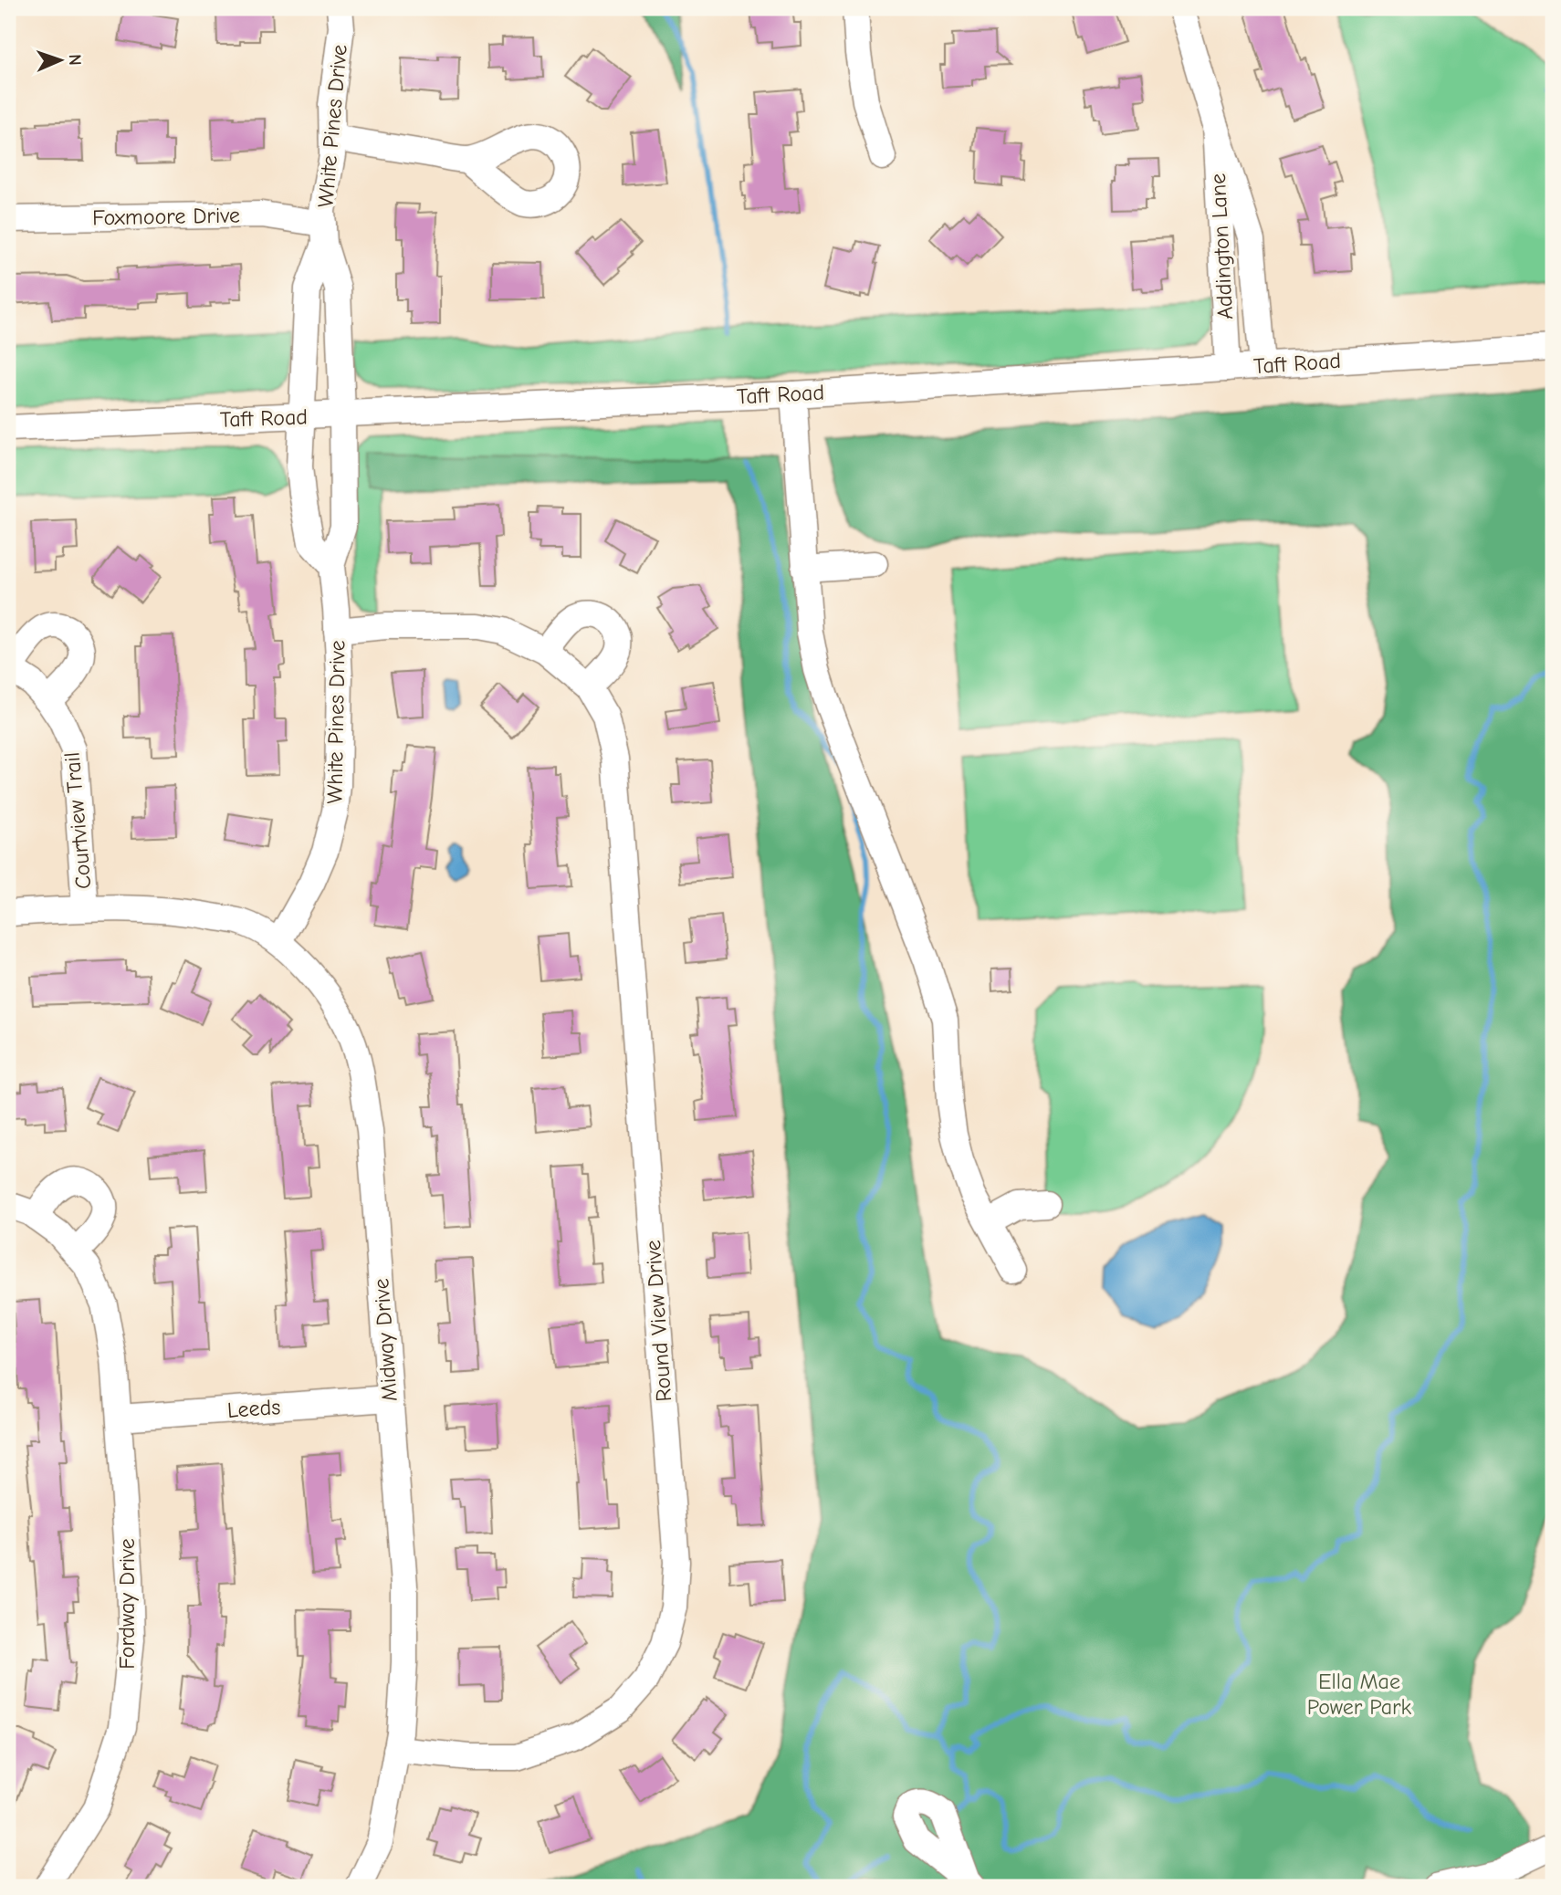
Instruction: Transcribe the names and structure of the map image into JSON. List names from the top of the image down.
{
  "streets": {
    "street": [
      "White Pines Drive",
      "Foxmoore Drive",
      "Addington Lane",
      "Taft Road",
      "Courtview Trail",
      "Round View Drive",
      "Midway Drive",
      "Leeds",
      "Fordway Drive"
    ]
  },
  "crossings": [
    ["White Pines Drive", "Foxmoore Drive"],
    ["White Pines Drive", "Taft Road"],
    ["White Pines Drive", "Round View Drive"],
    ["White Pines Drive", "Midway Drive"],
    ["Addington Lane", "Taft Road"],
    ["Courtview Trail", "Midway Drive"],
    ["Round View Drive", "Midway Drive"],
    ["Midway Drive", "Leeds"],
    ["Leeds", "Fordway Drive"]
  ],
  "parks": ["Ella Mae Power Park"],
  "north": "right"
}
